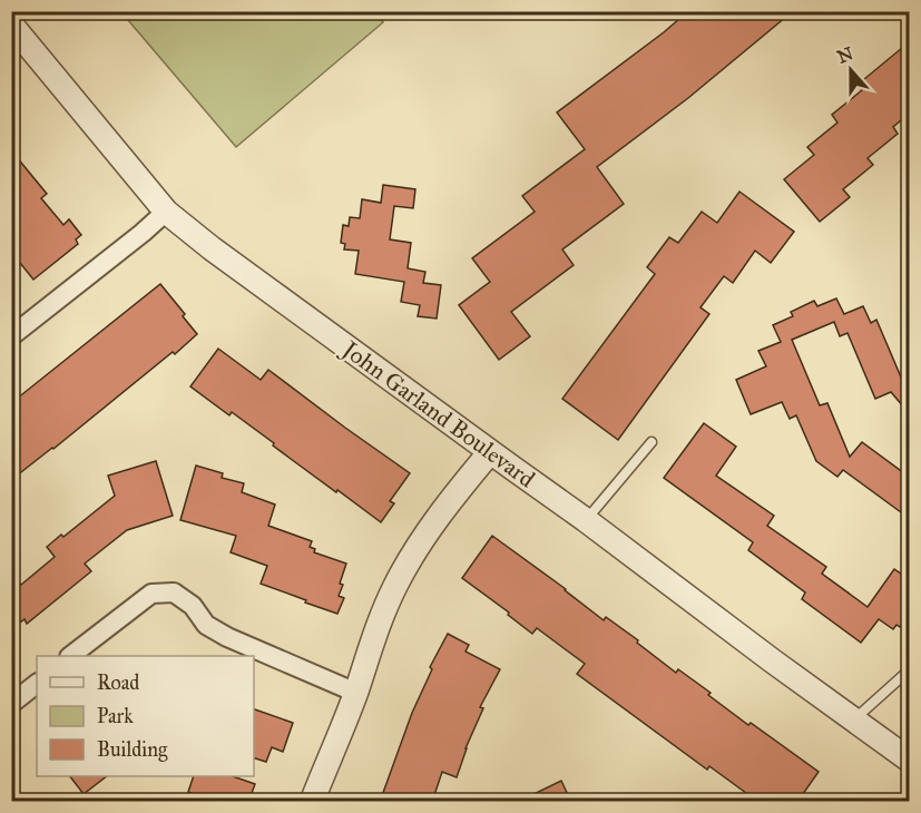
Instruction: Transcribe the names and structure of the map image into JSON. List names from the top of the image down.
{
  "streets": {
    "street": ["John Garland Boulevard"]
  },
  "legend": ["Road", "Park", "Building"],
  "north": "top"
}
